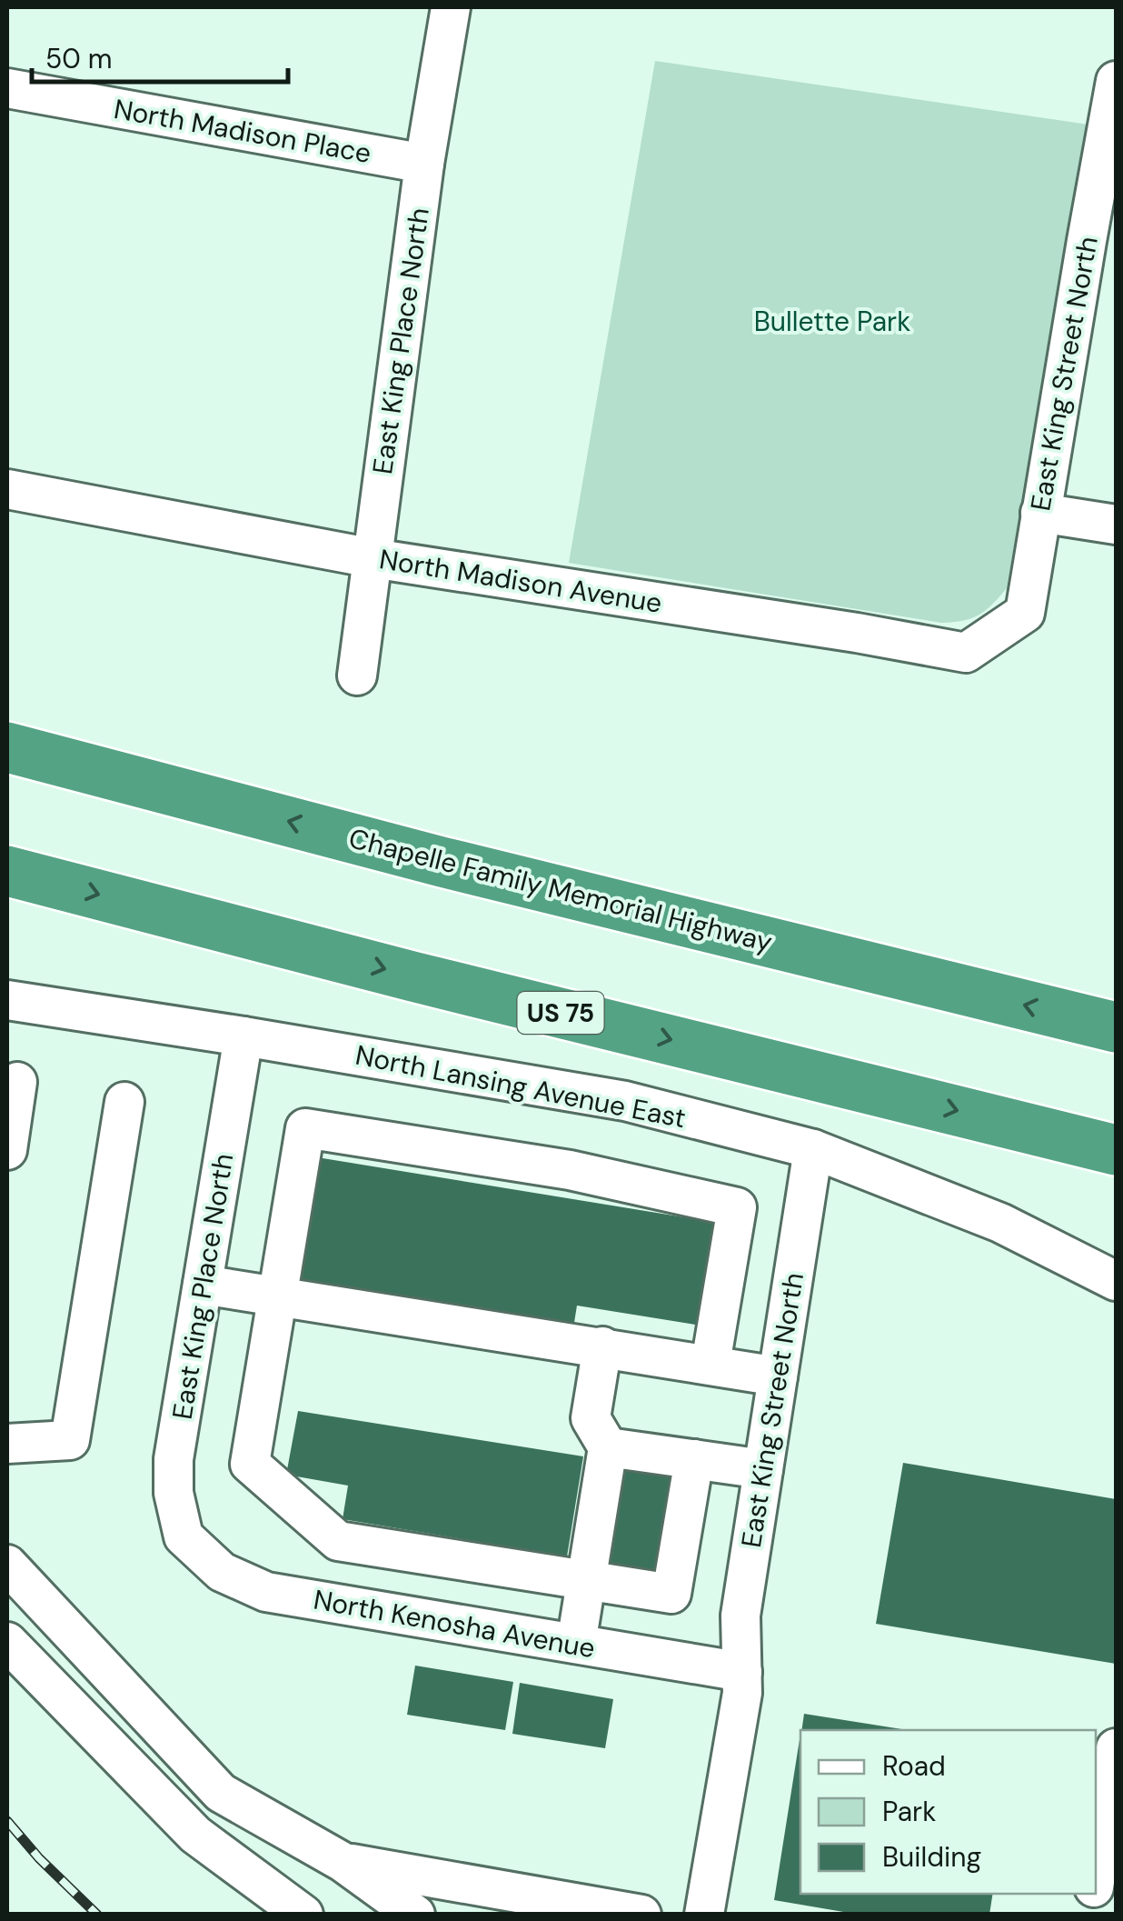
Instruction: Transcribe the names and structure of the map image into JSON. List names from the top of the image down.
{
  "streets": {
    "highway": ["Chapelle Family Memorial Highway", "US 75"],
    "street": [
      "North Madison Place",
      "East King Place North",
      "East King Street North",
      "North Madison Avenue",
      "North Lansing Avenue East",
      "North Kenosha Avenue"
    ]
  },
  "crossings": [
    ["North Madison Place", "East King Place North"],
    ["East King Place North", "North Madison Avenue"],
    ["East King Place North", "North Lansing Avenue East"],
    ["East King Place North", "North Kenosha Avenue"],
    ["East King Street North", "North Madison Avenue"],
    ["East King Street North", "North Lansing Avenue East"],
    ["East King Street North", "North Kenosha Avenue"]
  ],
  "parks": ["Bullette Park"],
  "legend": ["Road", "Park", "Building"],
  "scale_bar": "50 m"
}
